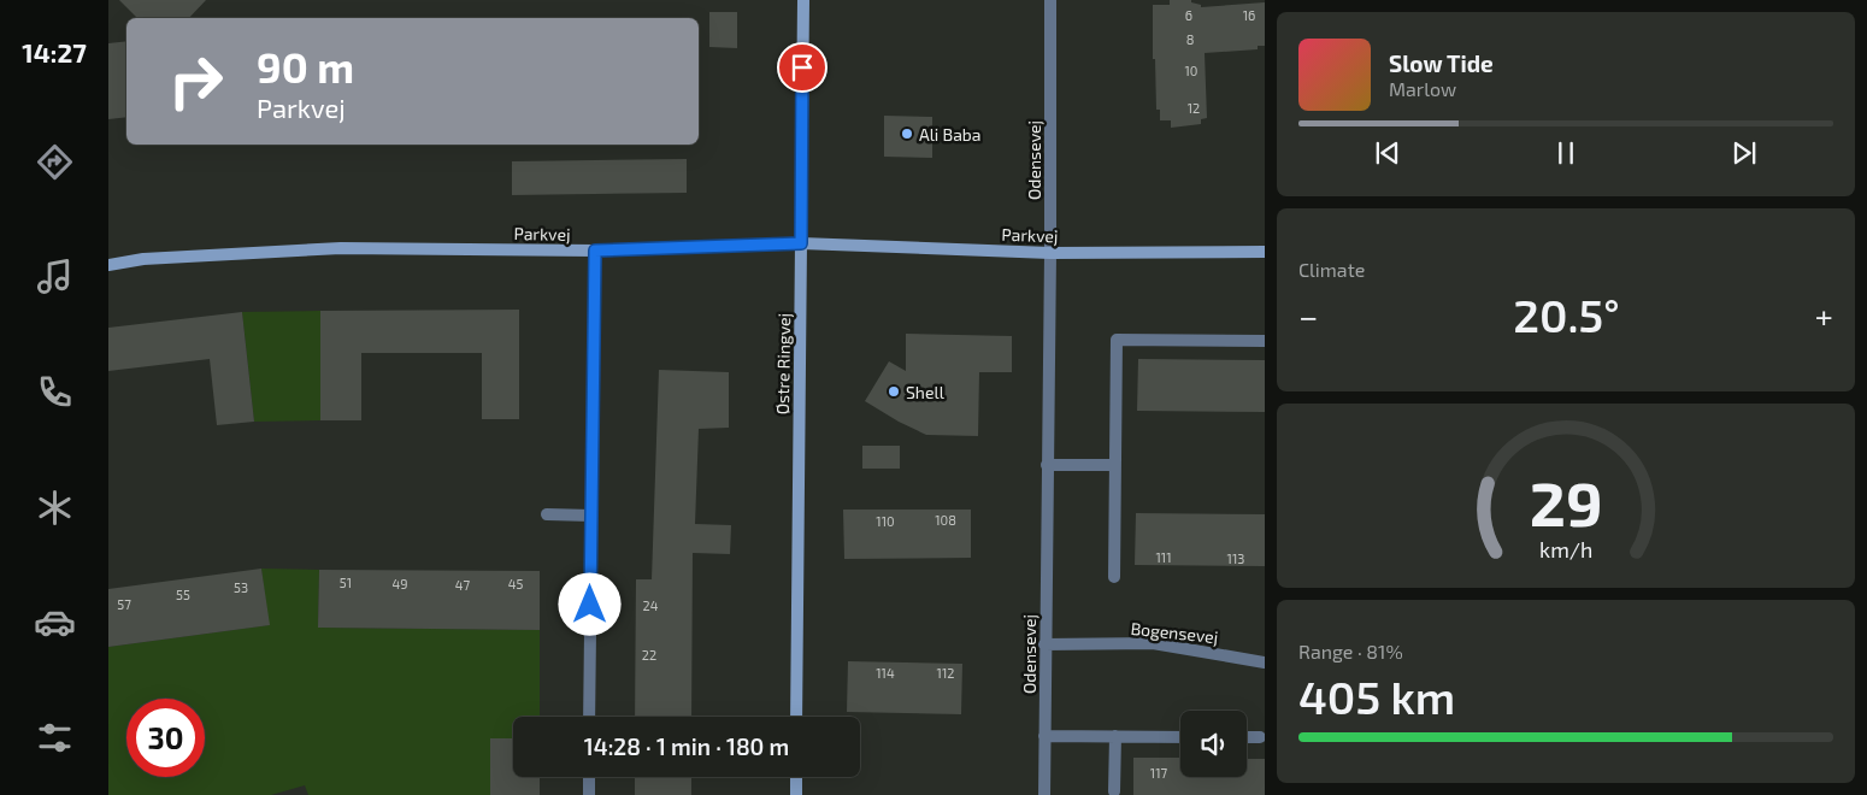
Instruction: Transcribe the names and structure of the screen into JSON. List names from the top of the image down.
{
  "streets": {
    "street": [
      "Odensevej",
      "Parkvej",
      "Østre Ringvej",
      "Bogensevej"
    ]
  },
  "crossings": [
    ["Odensevej", "Parkvej"],
    ["Odensevej", "Bogensevej"],
    ["Parkvej", "Østre Ringvej"]
  ],
  "places": ["Ali Baba", "Shell"],
  "house_numbers": [
    "6",
    "16",
    "8",
    "10",
    "12",
    "108",
    "110",
    "111",
    "113",
    "51",
    "49",
    "45",
    "47",
    "53",
    "55",
    "57",
    "24",
    "22",
    "114",
    "112",
    "117"
  ],
  "page": {
    "tabs": "14:27",
    "turn": ["90 m", "Parkvej"],
    "song": ["Slow Tide", "Marlow"],
    "tile": [
      "Climate",
      ["Range · 81%", "405 km"]
    ],
    "heat": ["−", "20.5°", "+"],
    "limit": "30",
    "trip": "14:28 · 1 min · 180 m",
    "gauge": ["29", "km/h"]
  }
}
